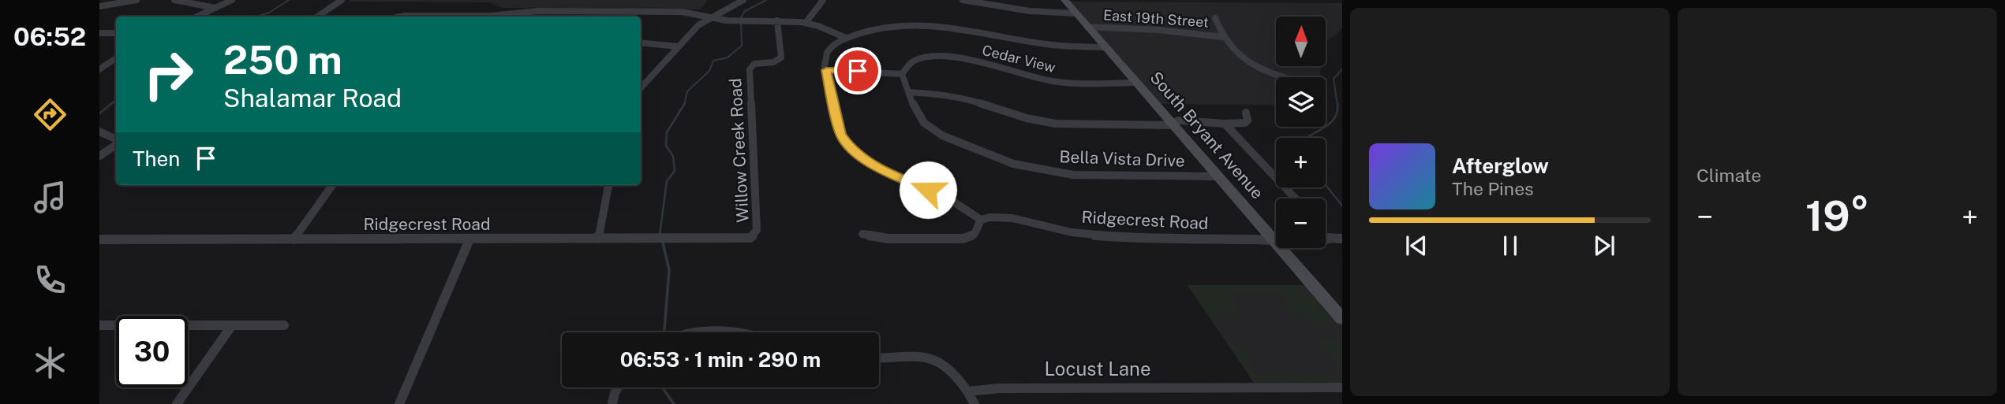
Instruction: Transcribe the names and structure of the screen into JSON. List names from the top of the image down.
{
  "streets": {
    "street": [
      "East 19th Street",
      "Cedar View",
      "South Bryant Avenue",
      "Willow Creek Road",
      "Bella Vista Drive",
      "Ridgecrest Road",
      "Locust Lane"
    ]
  },
  "crossings": [
    ["East 19th Street", "South Bryant Avenue"],
    ["Cedar View", "South Bryant Avenue"],
    ["Cedar View", "Bella Vista Drive"],
    ["South Bryant Avenue", "Bella Vista Drive"],
    ["Willow Creek Road", "Ridgecrest Road"]
  ],
  "north": "top",
  "page": {
    "tabs": "06:52",
    "tile": "Climate",
    "map_buttons": ["+", "−"],
    "turn": ["250 m", "Shalamar Road"],
    "then": "Then",
    "song": ["Afterglow", "The Pines"],
    "heat": ["−", "19°", "+"],
    "limit": "30",
    "trip": "06:53 · 1 min · 290 m"
  }
}
